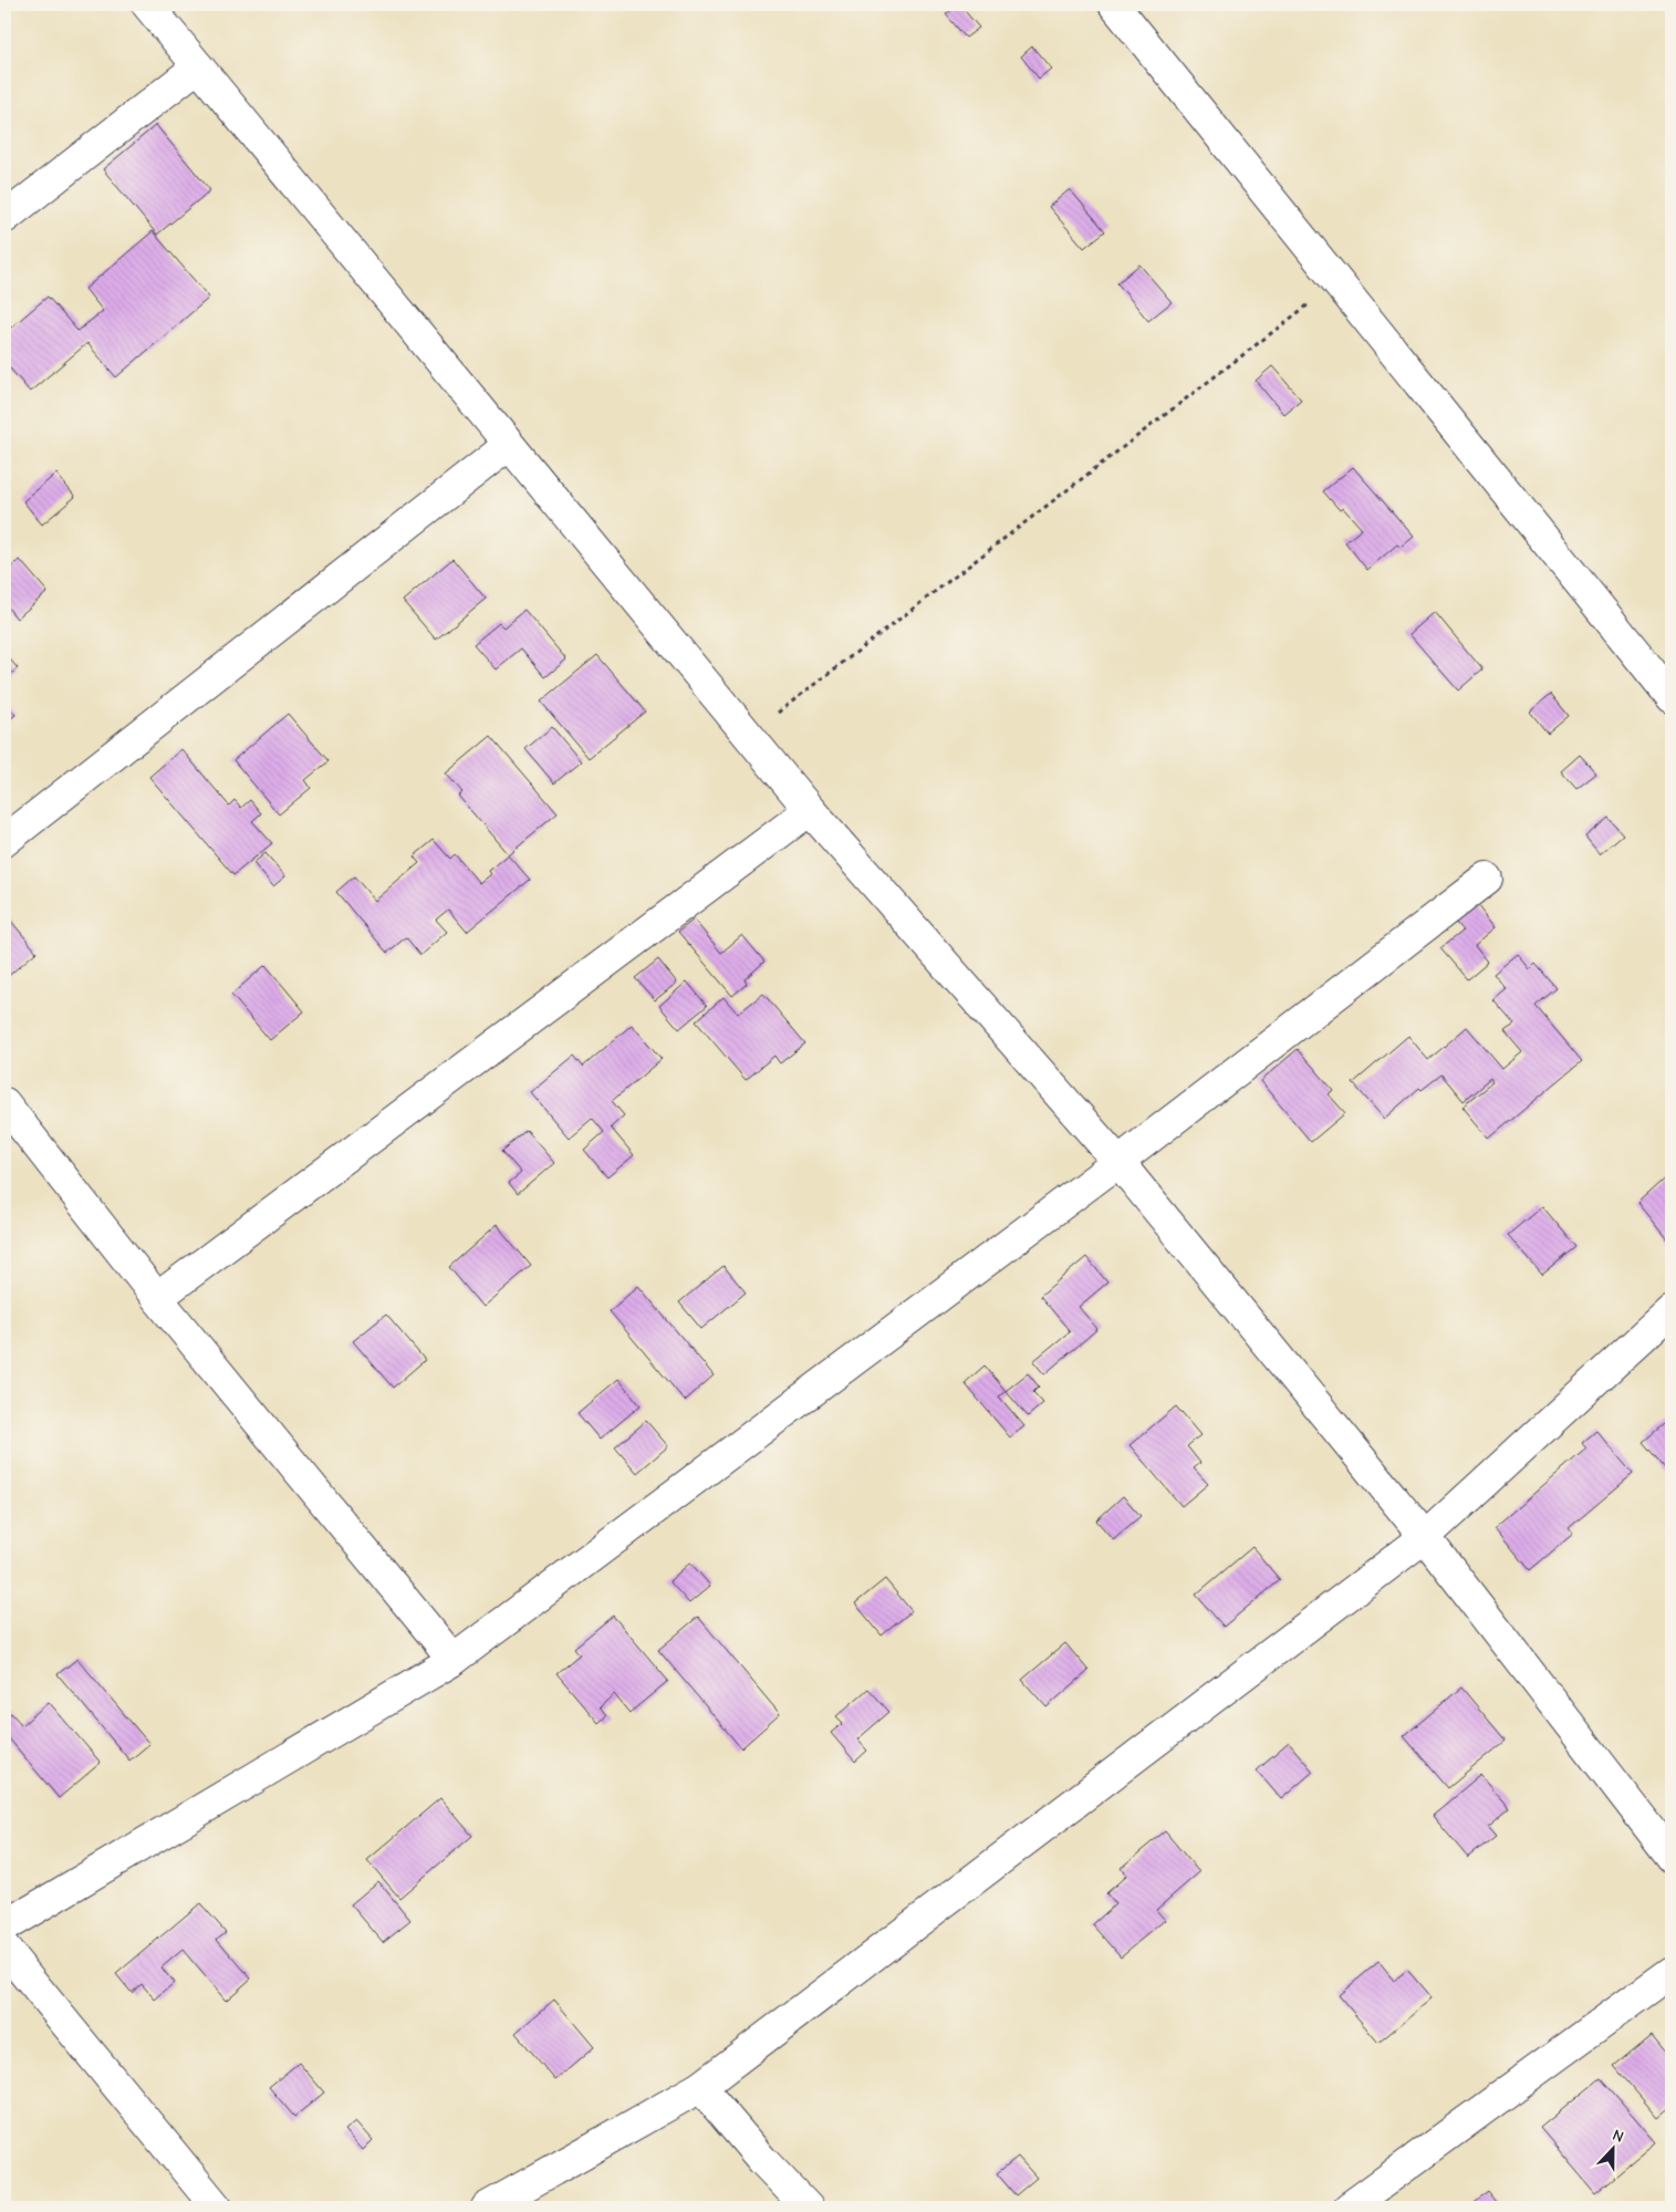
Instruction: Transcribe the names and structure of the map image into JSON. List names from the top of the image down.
{
  "north": "top"
}
